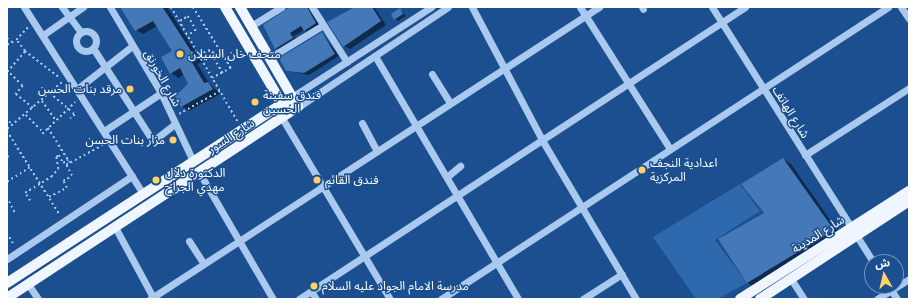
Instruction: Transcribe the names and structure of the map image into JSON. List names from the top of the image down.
{
  "streets": {
    "main road": ["شارع السور", "شارع المدينة"],
    "street": ["شارع الخورنق", "شارع الهاتف"]
  },
  "crossings": [
    ["شارع الخورنق", "شارع السور"],
    ["شارع الهاتف", "شارع المدينة"]
  ],
  "places": [
    "متحف خان الشيلان",
    "مرقد بنات الحسن",
    "فندق سفينة الحسين",
    "مزار بنات الحسن",
    "اعدادية النجف المركزية",
    "الدكتورة دلال مهدي الجراح",
    "فندق القائم",
    "مدرسة الامام الجواد عليه السلام"
  ],
  "north": "top"
}
